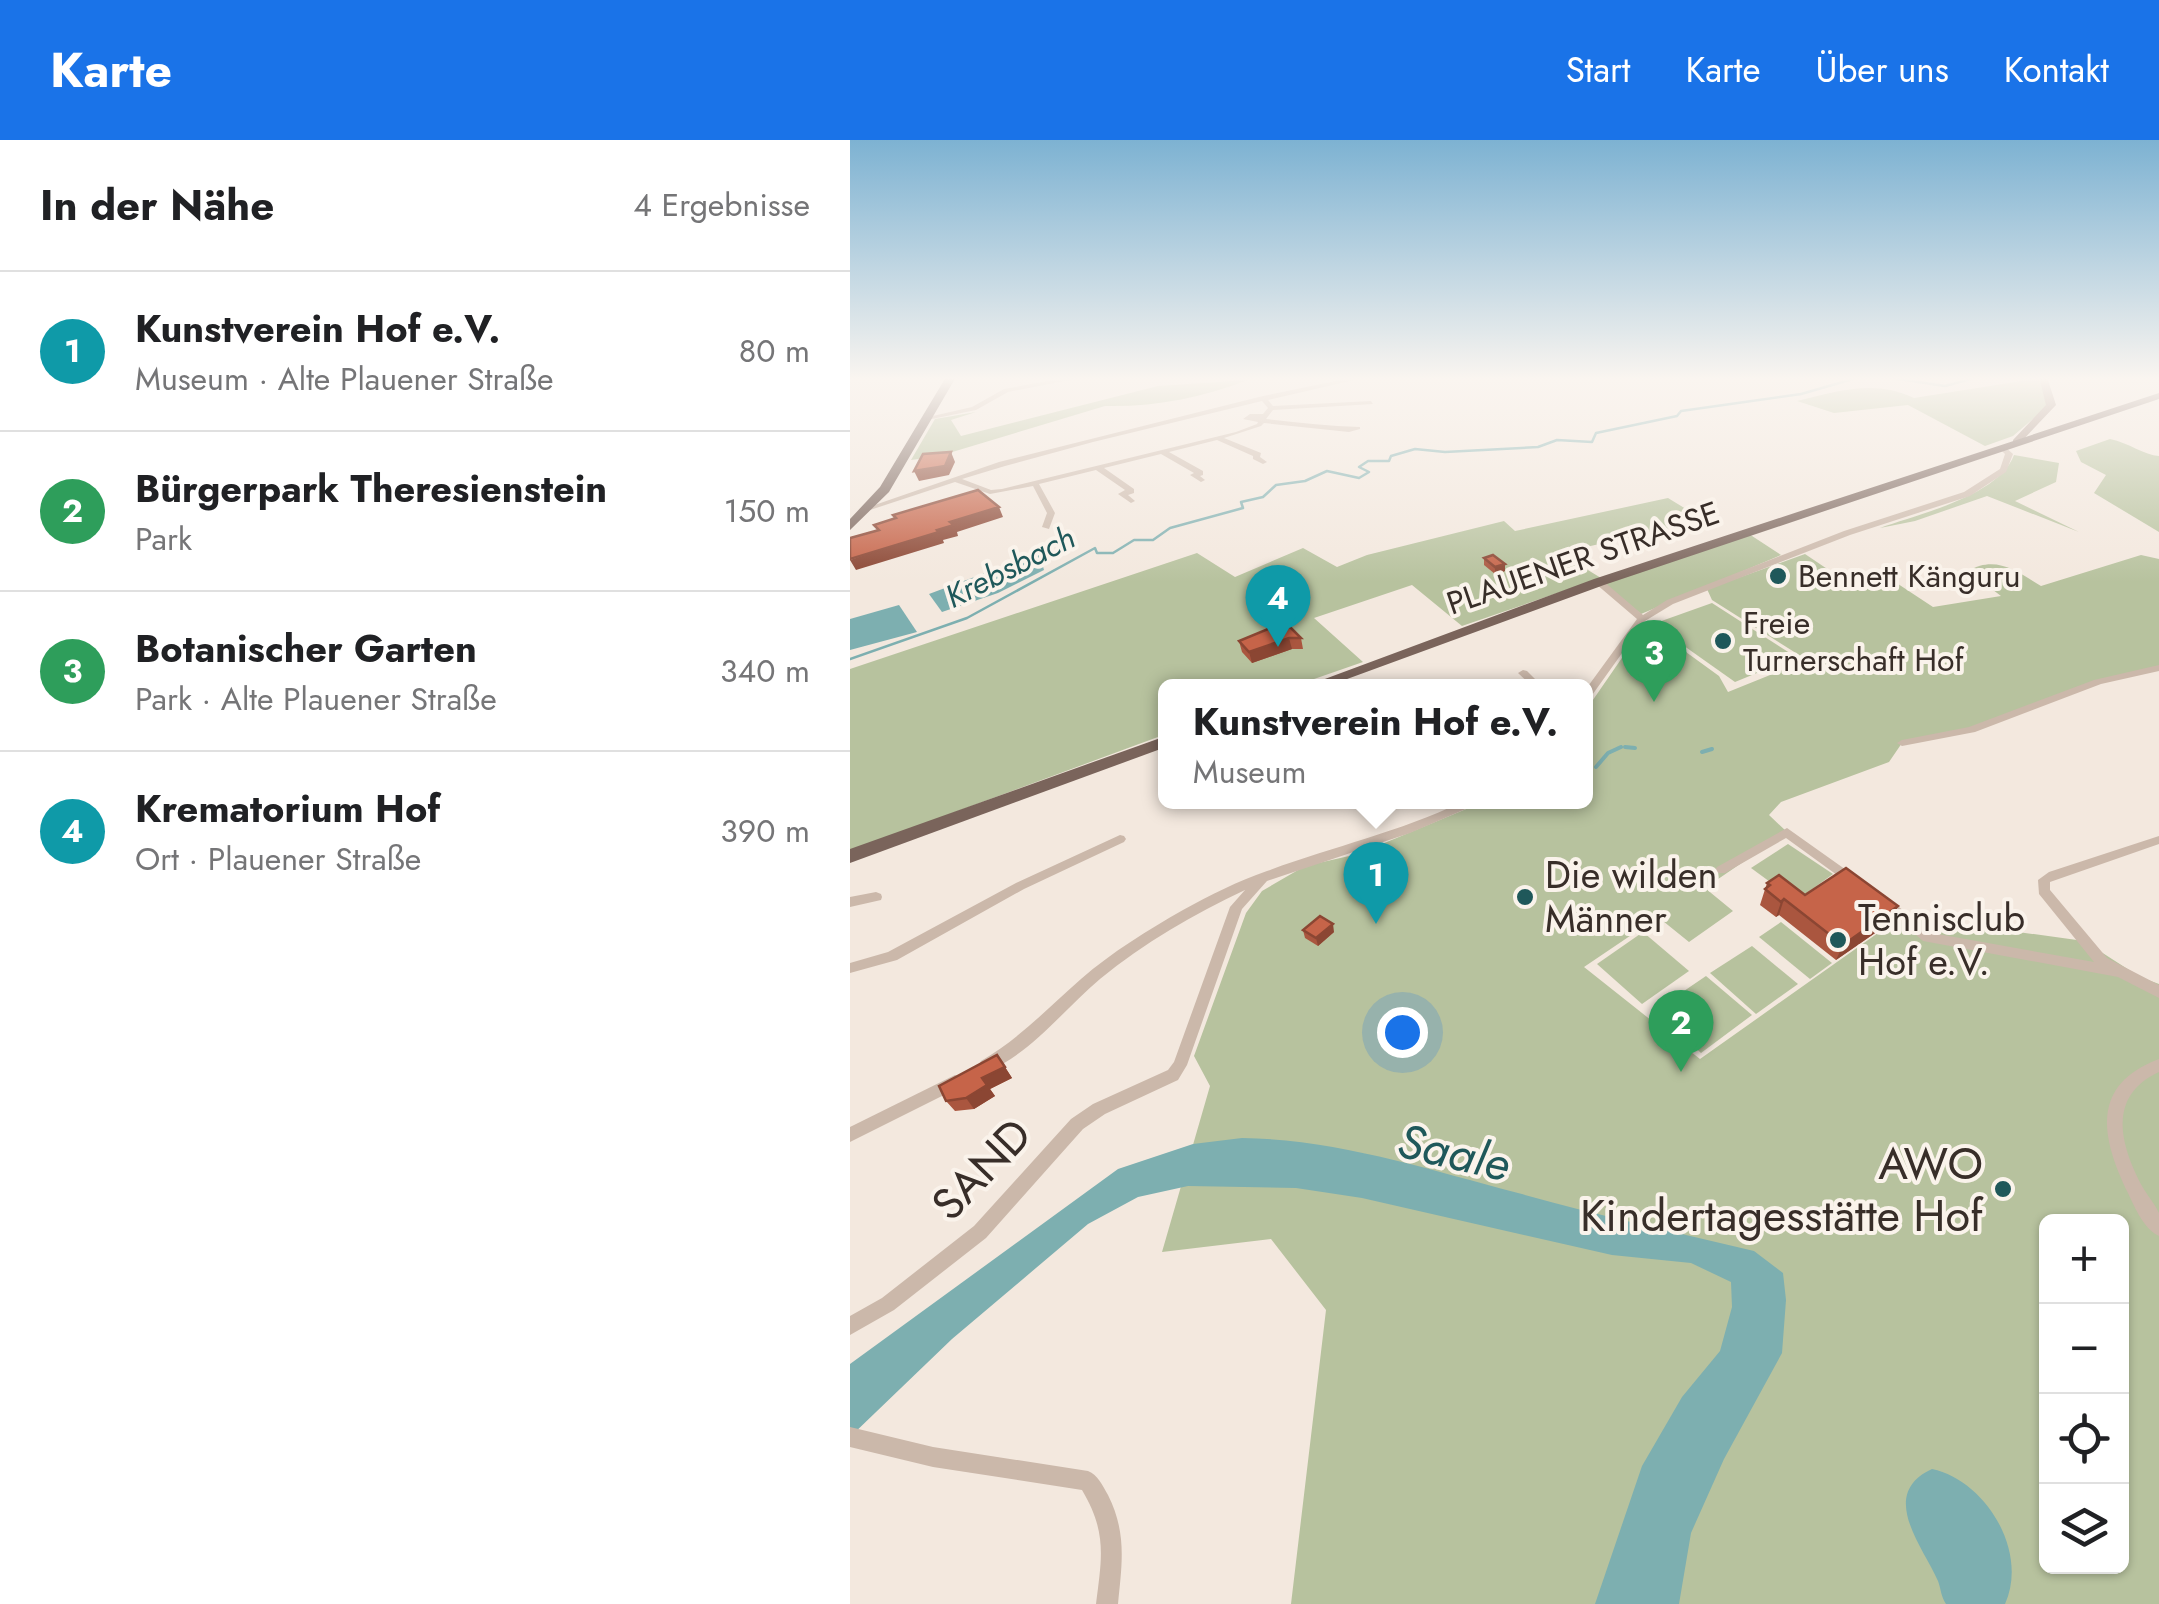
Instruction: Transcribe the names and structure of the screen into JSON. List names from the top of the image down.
{
  "streets": {
    "main road": ["PLAUENER STRASSE"],
    "street": ["SAND"]
  },
  "water": ["Krebsbach", "Saale"],
  "places": [
    "Bennett Känguru",
    "Freie Turnerschaft Hof",
    "Die wilden Männer",
    "Tennisclub Hof e.V.",
    "AWO Kindertagesstätte Hof"
  ],
  "page": {
    "header": "Karte",
    "nav": [
      "Start",
      "Karte",
      "Über uns",
      "Kontakt"
    ],
    "heading": ["In der Nähe", "4 Ergebnisse"],
    "list": [
      {
        "mark": "1",
        "name": "Kunstverein Hof e.V.",
        "note": "Museum · Alte Plauener Straße",
        "value": "80 m"
      },
      {
        "mark": "2",
        "name": "Bürgerpark Theresienstein",
        "note": "Park",
        "value": "150 m"
      },
      {
        "mark": "3",
        "name": "Botanischer Garten",
        "note": "Park · Alte Plauener Straße",
        "value": "340 m"
      },
      {
        "mark": "4",
        "name": "Krematorium Hof",
        "note": "Ort · Plauener Straße",
        "value": "390 m"
      }
    ],
    "pins": [
      "4",
      "3",
      "1",
      "2"
    ],
    "popup": ["Kunstverein Hof e.V.", "Museum"],
    "map_buttons": ["+", "−"]
  }
}
